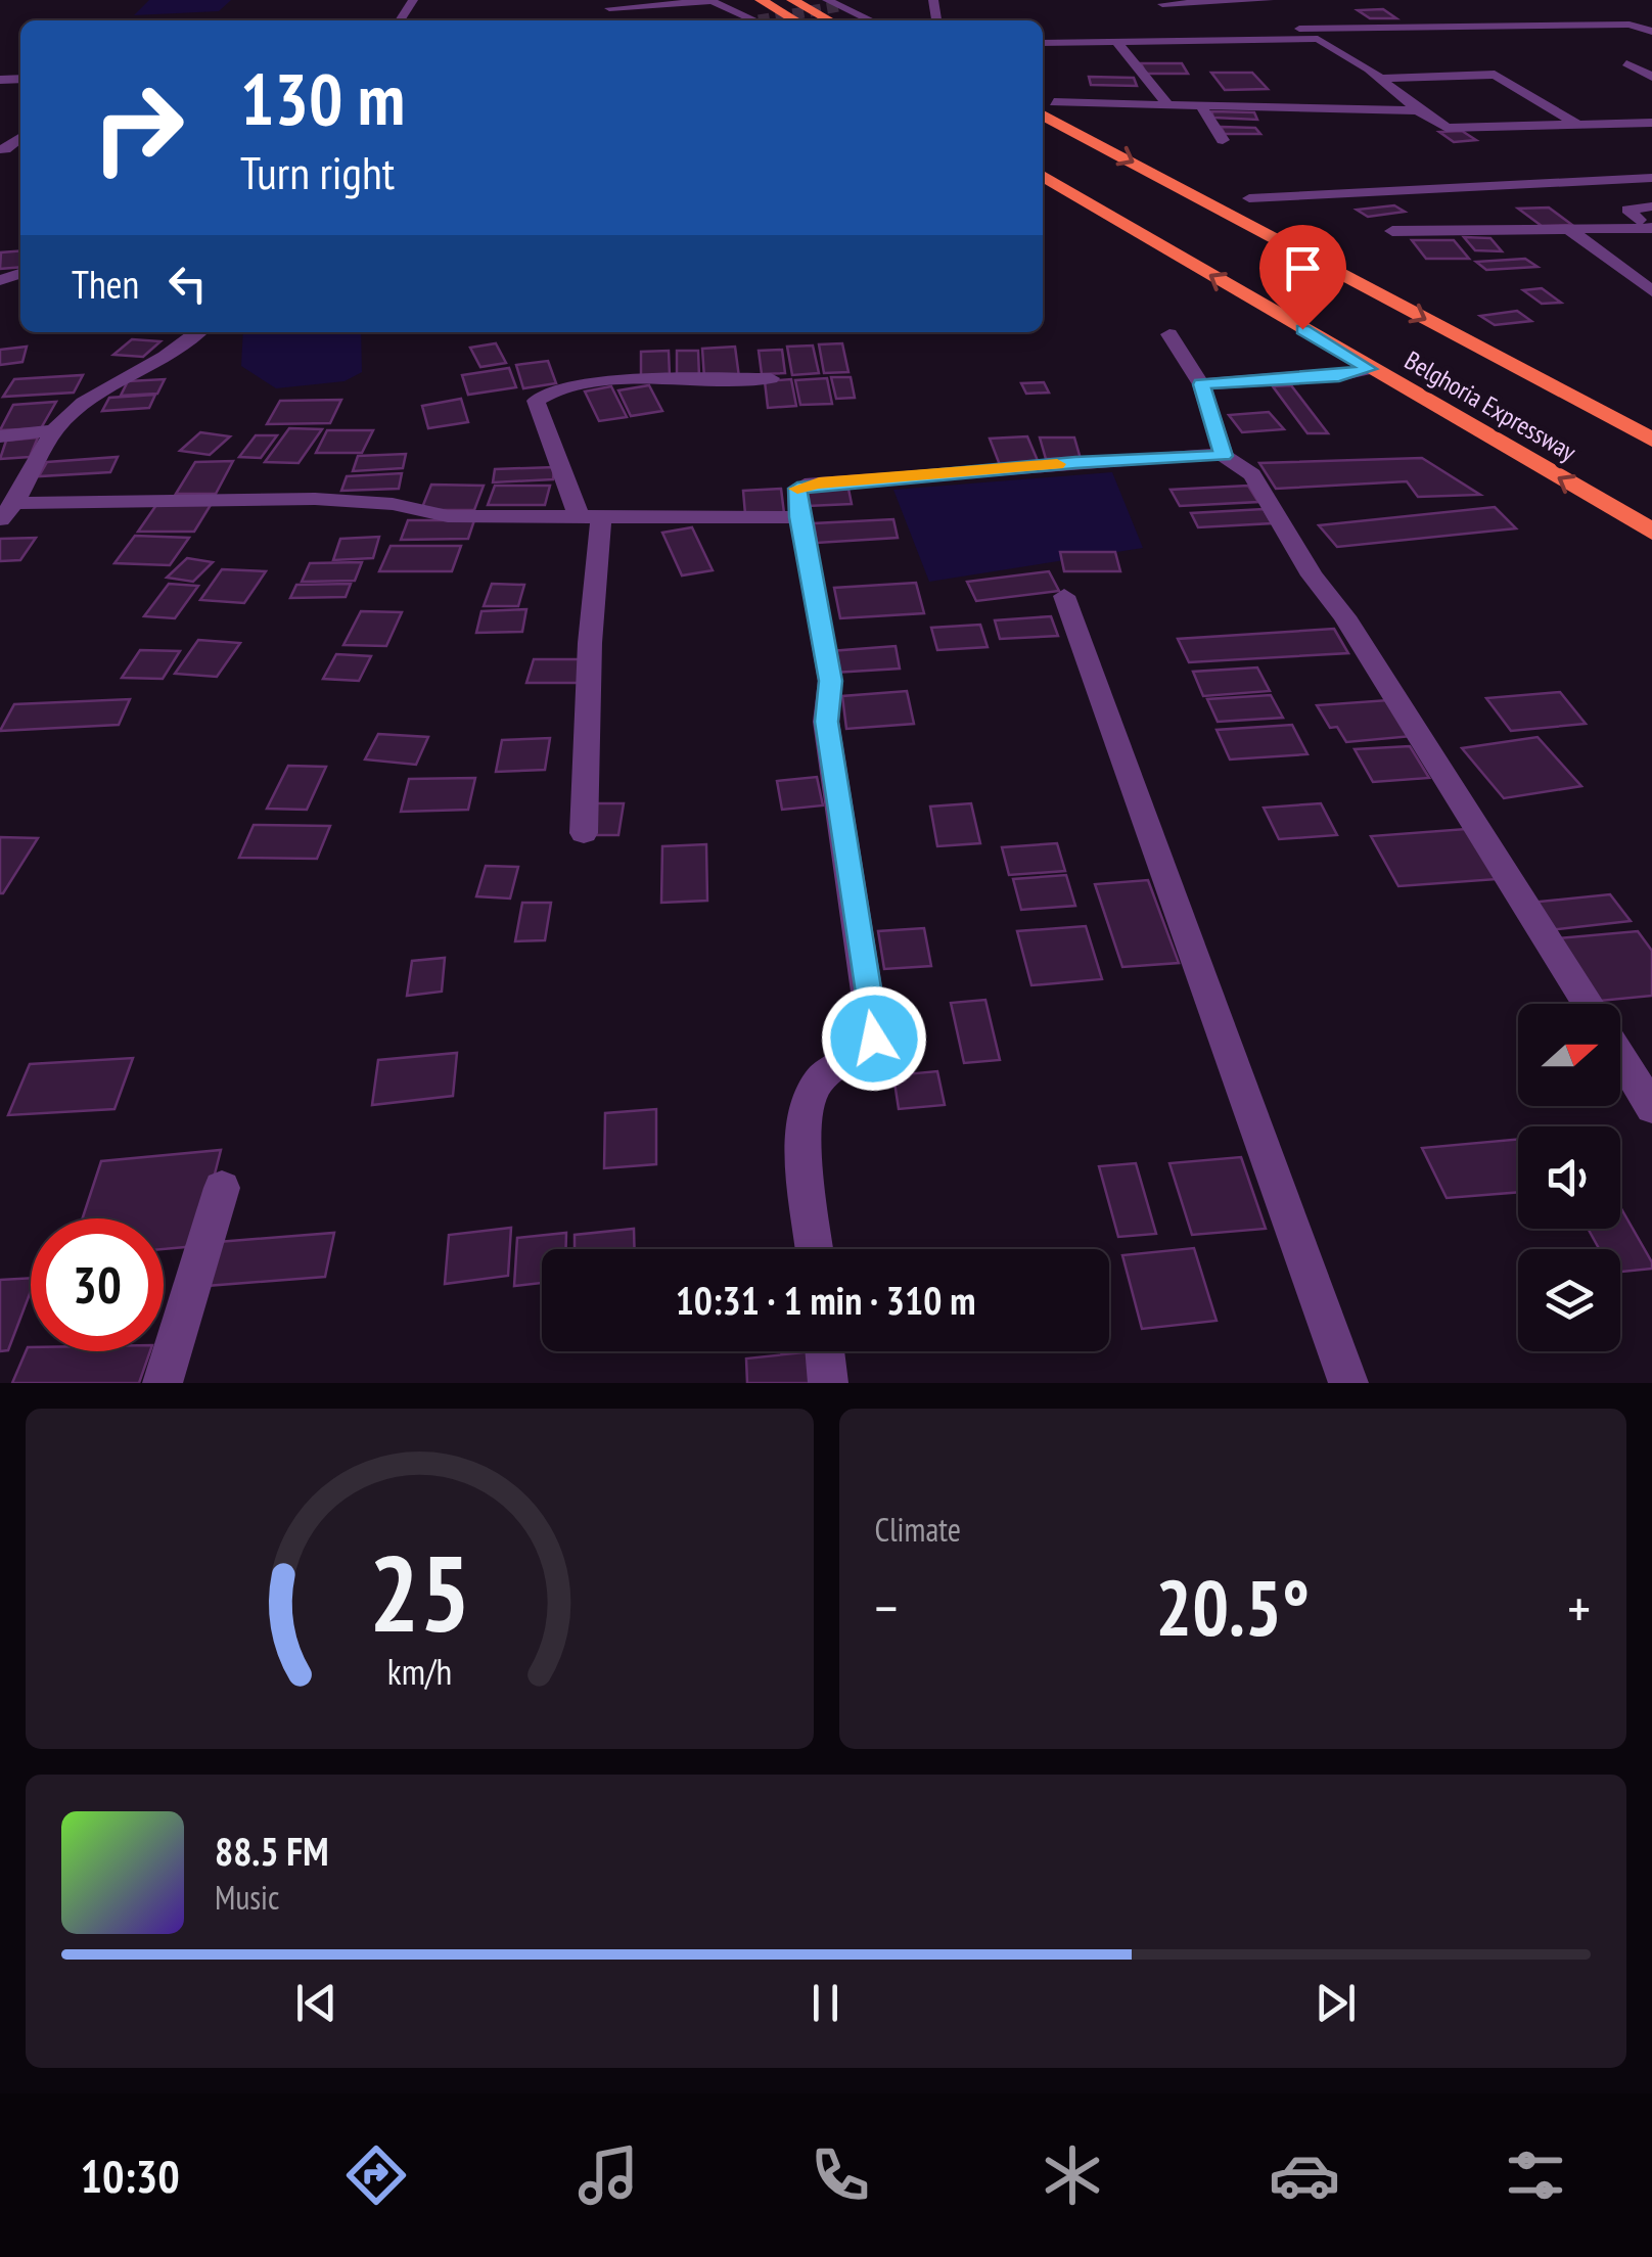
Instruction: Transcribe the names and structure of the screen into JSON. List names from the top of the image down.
{
  "streets": {
    "highway": ["Belghoria Expressway"]
  },
  "north": "right",
  "page": {
    "turn": ["130 m", "Turn right"],
    "then": "Then",
    "limit": "30",
    "trip": "10:31 · 1 min · 310 m",
    "tile": "Climate",
    "heat": ["−", "20.5°", "+"],
    "song": ["88.5 FM", "Music"],
    "tabs": "10:30",
    "gauge": ["25", "km/h"]
  }
}
